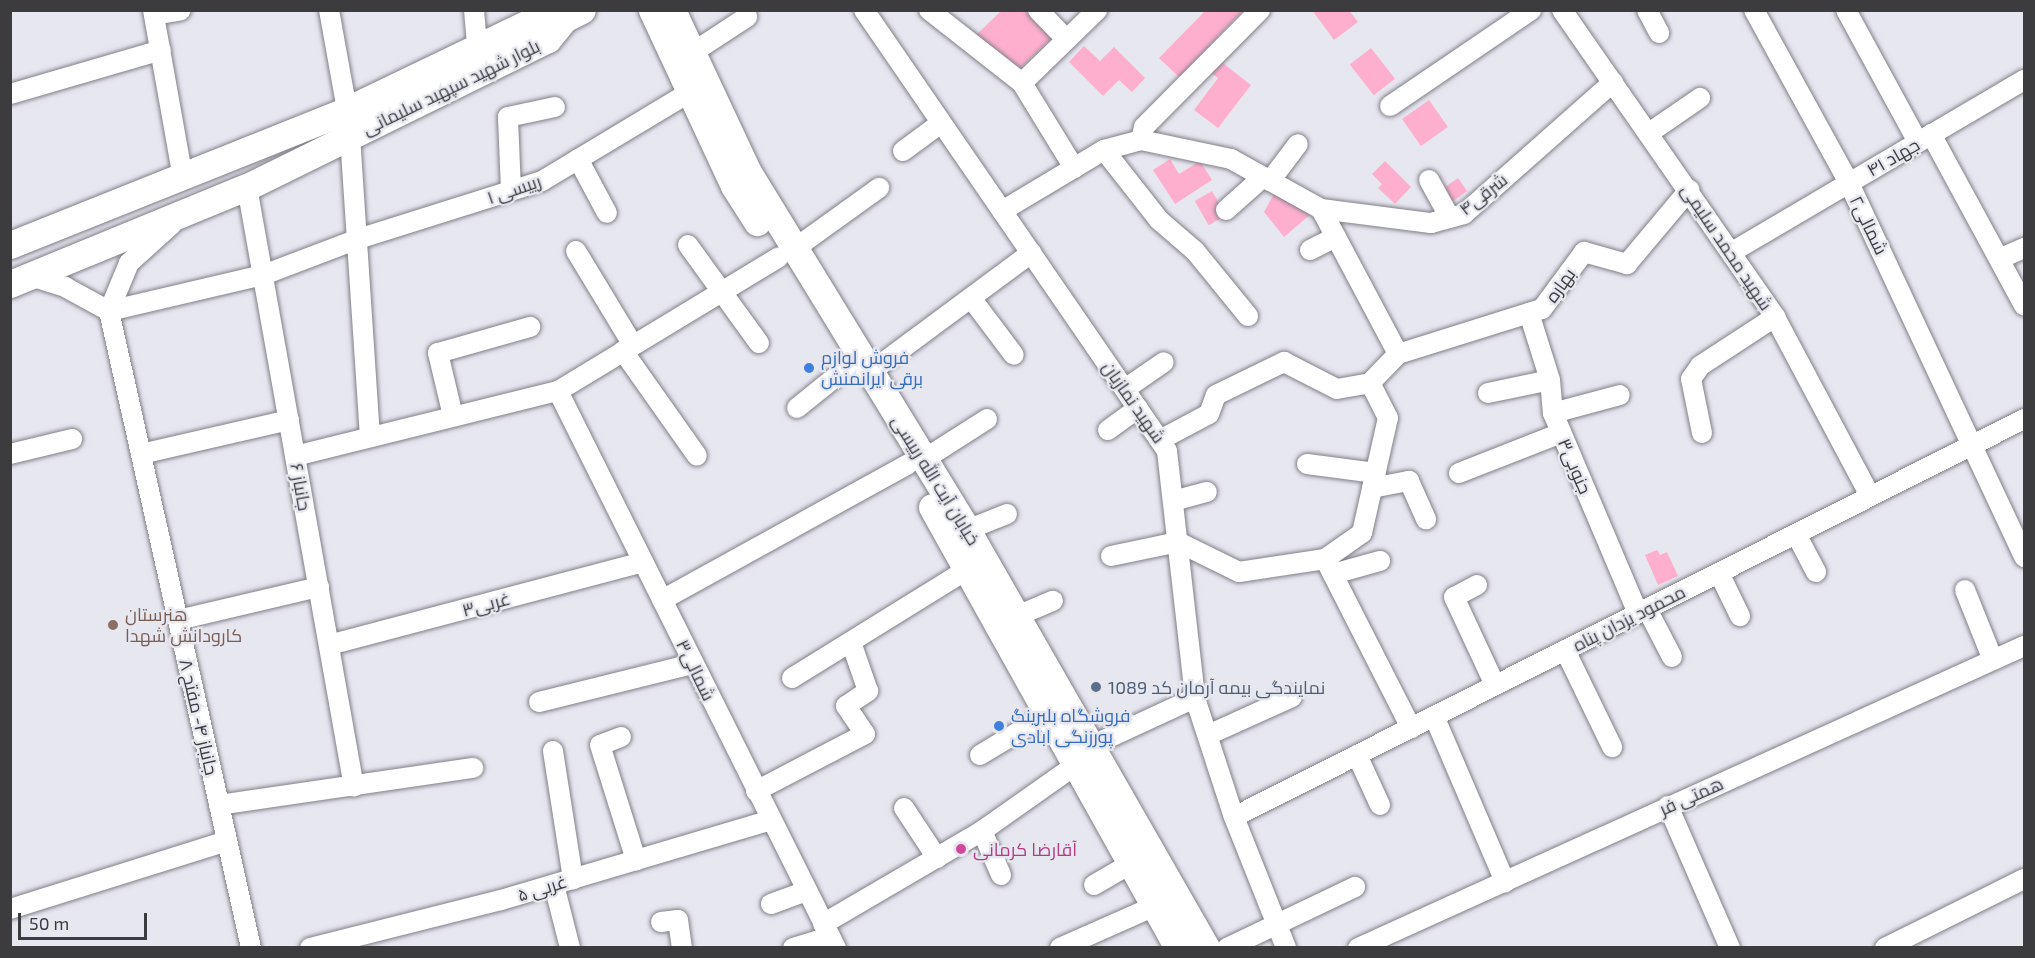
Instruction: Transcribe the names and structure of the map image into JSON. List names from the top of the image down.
{
  "streets": {
    "main road": ["بلوار شهید سپهبد سلیمانی", "خیابان آیت الله رییسی"],
    "street": [
      "جهاد ۴۱",
      "رییسی ۱",
      "شرقی۴",
      "شمالی۲",
      "شهید محمد سلیمی",
      "بهاره",
      "شهید نمازیان",
      "جنوبی۳",
      "جانباز ۶",
      "غربی۳",
      "محمود یزدان پناه",
      "شمالی۳",
      "جانباز ۴- مفتح ۸",
      "همتی فر",
      "غربی ۵"
    ]
  },
  "crossings": [
    ["بلوار شهید سپهبد سلیمانی", "جانباز ۶"],
    ["جهاد ۴۱", "شمالی۲"],
    ["جهاد ۴۱", "شهید محمد سلیمی"],
    ["رییسی ۱", "خیابان آیت الله رییسی"],
    ["رییسی ۱", "جانباز ۶"],
    ["رییسی ۱", "جانباز ۴- مفتح ۸"],
    ["شرقی۴", "شهید محمد سلیمی"],
    ["شمالی۲", "محمود یزدان پناه"],
    ["شهید محمد سلیمی", "بهاره"],
    ["شهید محمد سلیمی", "محمود یزدان پناه"],
    ["بهاره", "جنوبی۳"],
    ["شهید نمازیان", "محمود یزدان پناه"],
    ["جنوبی۳", "محمود یزدان پناه"],
    ["جانباز ۶", "غربی۳"],
    ["غربی۳", "شمالی۳"],
    ["شمالی۳", "غربی ۵"]
  ],
  "places": [
    "فروش لوازم برقی ایرانمنش",
    "هنرستان کارودانش شهدا",
    "نمایندگی بیمه آرمان کد 1089",
    "فروشگاه بلبرینگ پورزنگی ابادی",
    "آقارضا کرمانی"
  ],
  "scale_bar": "50 m"
}
